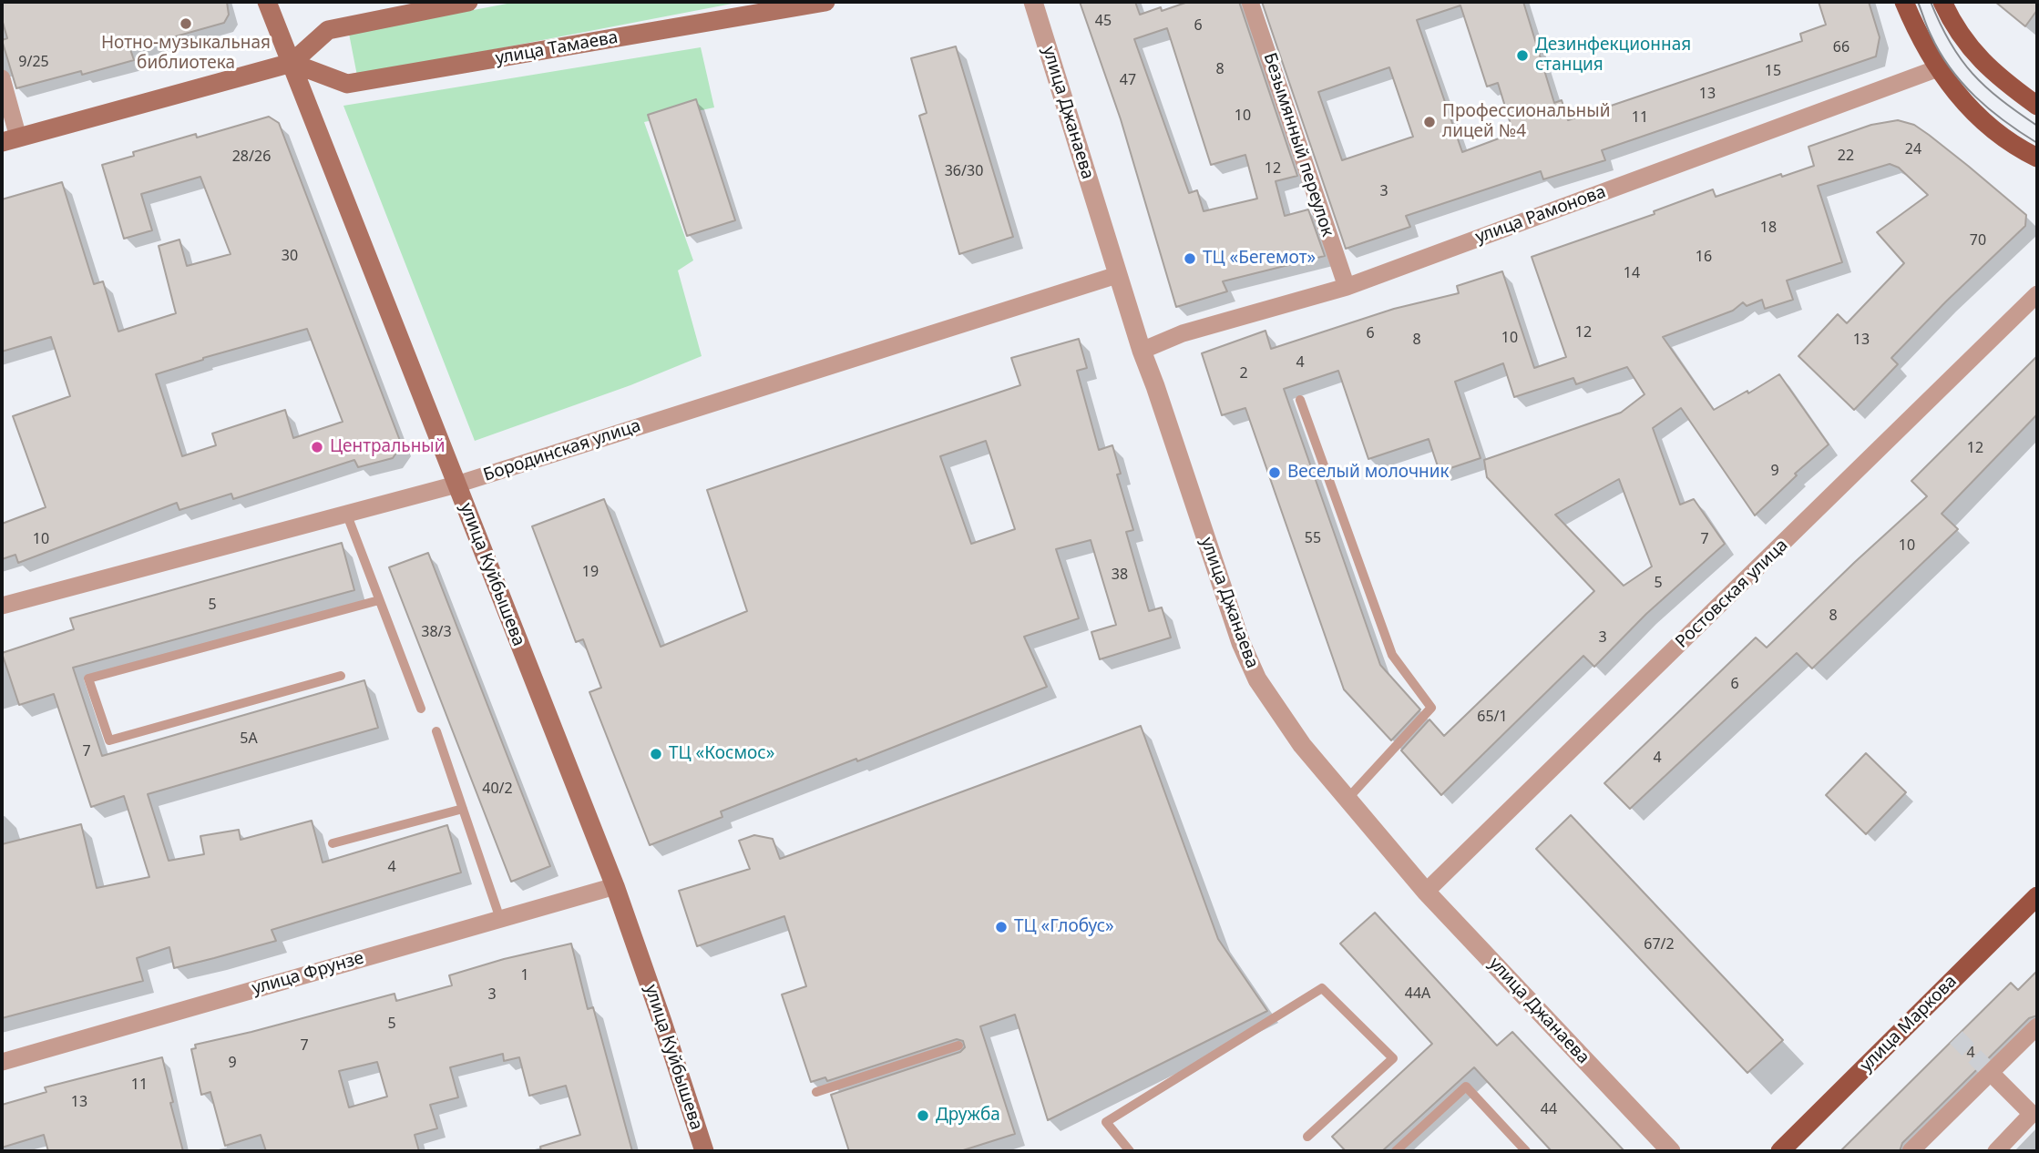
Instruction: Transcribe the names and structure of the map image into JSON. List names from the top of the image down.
{
  "streets": {
    "main road": ["улица Тамаева", "улица Куйбышева", "улица Маркова"],
    "street": [
      "улица Джанаева",
      "Безымянный переулок",
      "улица Рамонова",
      "Бородинская улица",
      "Ростовская улица",
      "улица Фрунзе"
    ]
  },
  "crossings": [
    ["улица Тамаева", "улица Куйбышева"],
    ["улица Джанаева", "улица Рамонова"],
    ["улица Джанаева", "Бородинская улица"],
    ["улица Джанаева", "Ростовская улица"],
    ["Безымянный переулок", "улица Рамонова"],
    ["Бородинская улица", "улица Куйбышева"],
    ["улица Куйбышева", "улица Фрунзе"]
  ],
  "places": [
    "Нотно-музыкальная библиотека",
    "Дезинфекционная станция",
    "Профессиональный лицей №4",
    "ТЦ «Бегемот»",
    "Центральный",
    "Веселый молочник",
    "ТЦ «Космос»",
    "ТЦ «Глобус»",
    "Дружба"
  ],
  "house_numbers": [
    "45",
    "6",
    "66",
    "9/25",
    "8",
    "15",
    "47",
    "13",
    "10",
    "11",
    "24",
    "22",
    "28/26",
    "12",
    "36/30",
    "3",
    "18",
    "70",
    "30",
    "16",
    "14",
    "12",
    "6",
    "10",
    "8",
    "13",
    "4",
    "2",
    "12",
    "9",
    "55",
    "10",
    "7",
    "10",
    "19",
    "38",
    "5",
    "5",
    "8",
    "38/3",
    "3",
    "6",
    "65/1",
    "5А",
    "7",
    "4",
    "40/2",
    "4",
    "67/2",
    "1",
    "44А",
    "3",
    "5",
    "7",
    "4",
    "9",
    "11",
    "13",
    "44"
  ]
}
